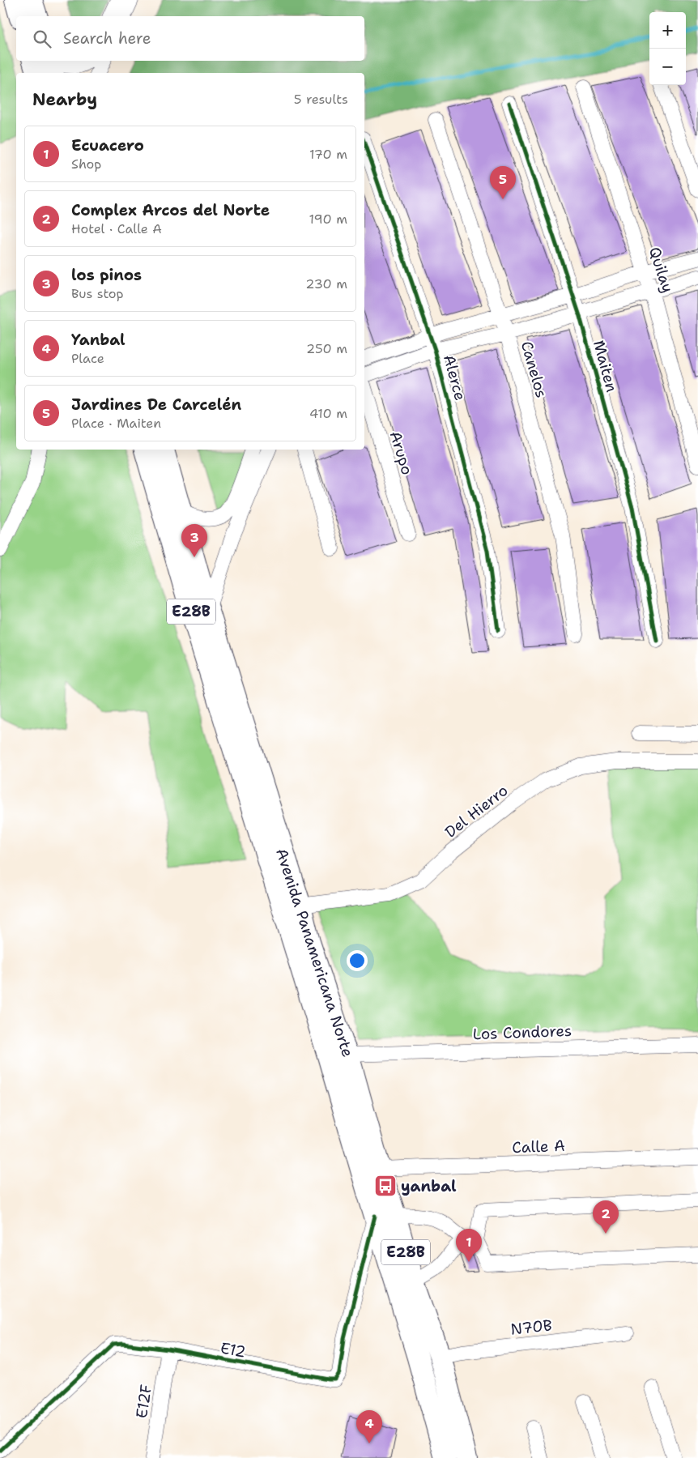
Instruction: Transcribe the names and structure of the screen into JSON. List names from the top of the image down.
{
  "streets": {
    "main road": ["E28B", "Avenida Panamericana Norte"],
    "street": [
      "Quilay",
      "Maiten",
      "Canelos",
      "Alerce",
      "Arupo",
      "Del Hierro",
      "Los Condores",
      "Calle A",
      "N70B",
      "E12",
      "E12F"
    ]
  },
  "crossings": [
    ["Del Hierro", "Avenida Panamericana Norte"],
    ["Avenida Panamericana Norte", "Los Condores"],
    ["Avenida Panamericana Norte", "Calle A"],
    ["Avenida Panamericana Norte", "N70B"],
    ["Avenida Panamericana Norte", "E12"],
    ["E12", "E12F"]
  ],
  "places": {
    "bus stop": ["yanbal"]
  },
  "page": {
    "map_buttons": ["+", "−"],
    "search": "Search here",
    "heading": ["Nearby", "5 results"],
    "list": [
      {
        "mark": "1",
        "name": "Ecuacero",
        "note": "Shop",
        "value": "170 m"
      },
      {
        "mark": "2",
        "name": "Complex Arcos del Norte",
        "note": "Hotel · Calle A",
        "value": "190 m"
      },
      {
        "mark": "3",
        "name": "los pinos",
        "note": "Bus stop",
        "value": "230 m"
      },
      {
        "mark": "4",
        "name": "Yanbal",
        "note": "Place",
        "value": "250 m"
      },
      {
        "mark": "5",
        "name": "Jardines De Carcelén",
        "note": "Place · Maiten",
        "value": "410 m"
      }
    ],
    "pins": [
      "5",
      "3",
      "2",
      "1",
      "4"
    ]
  }
}
